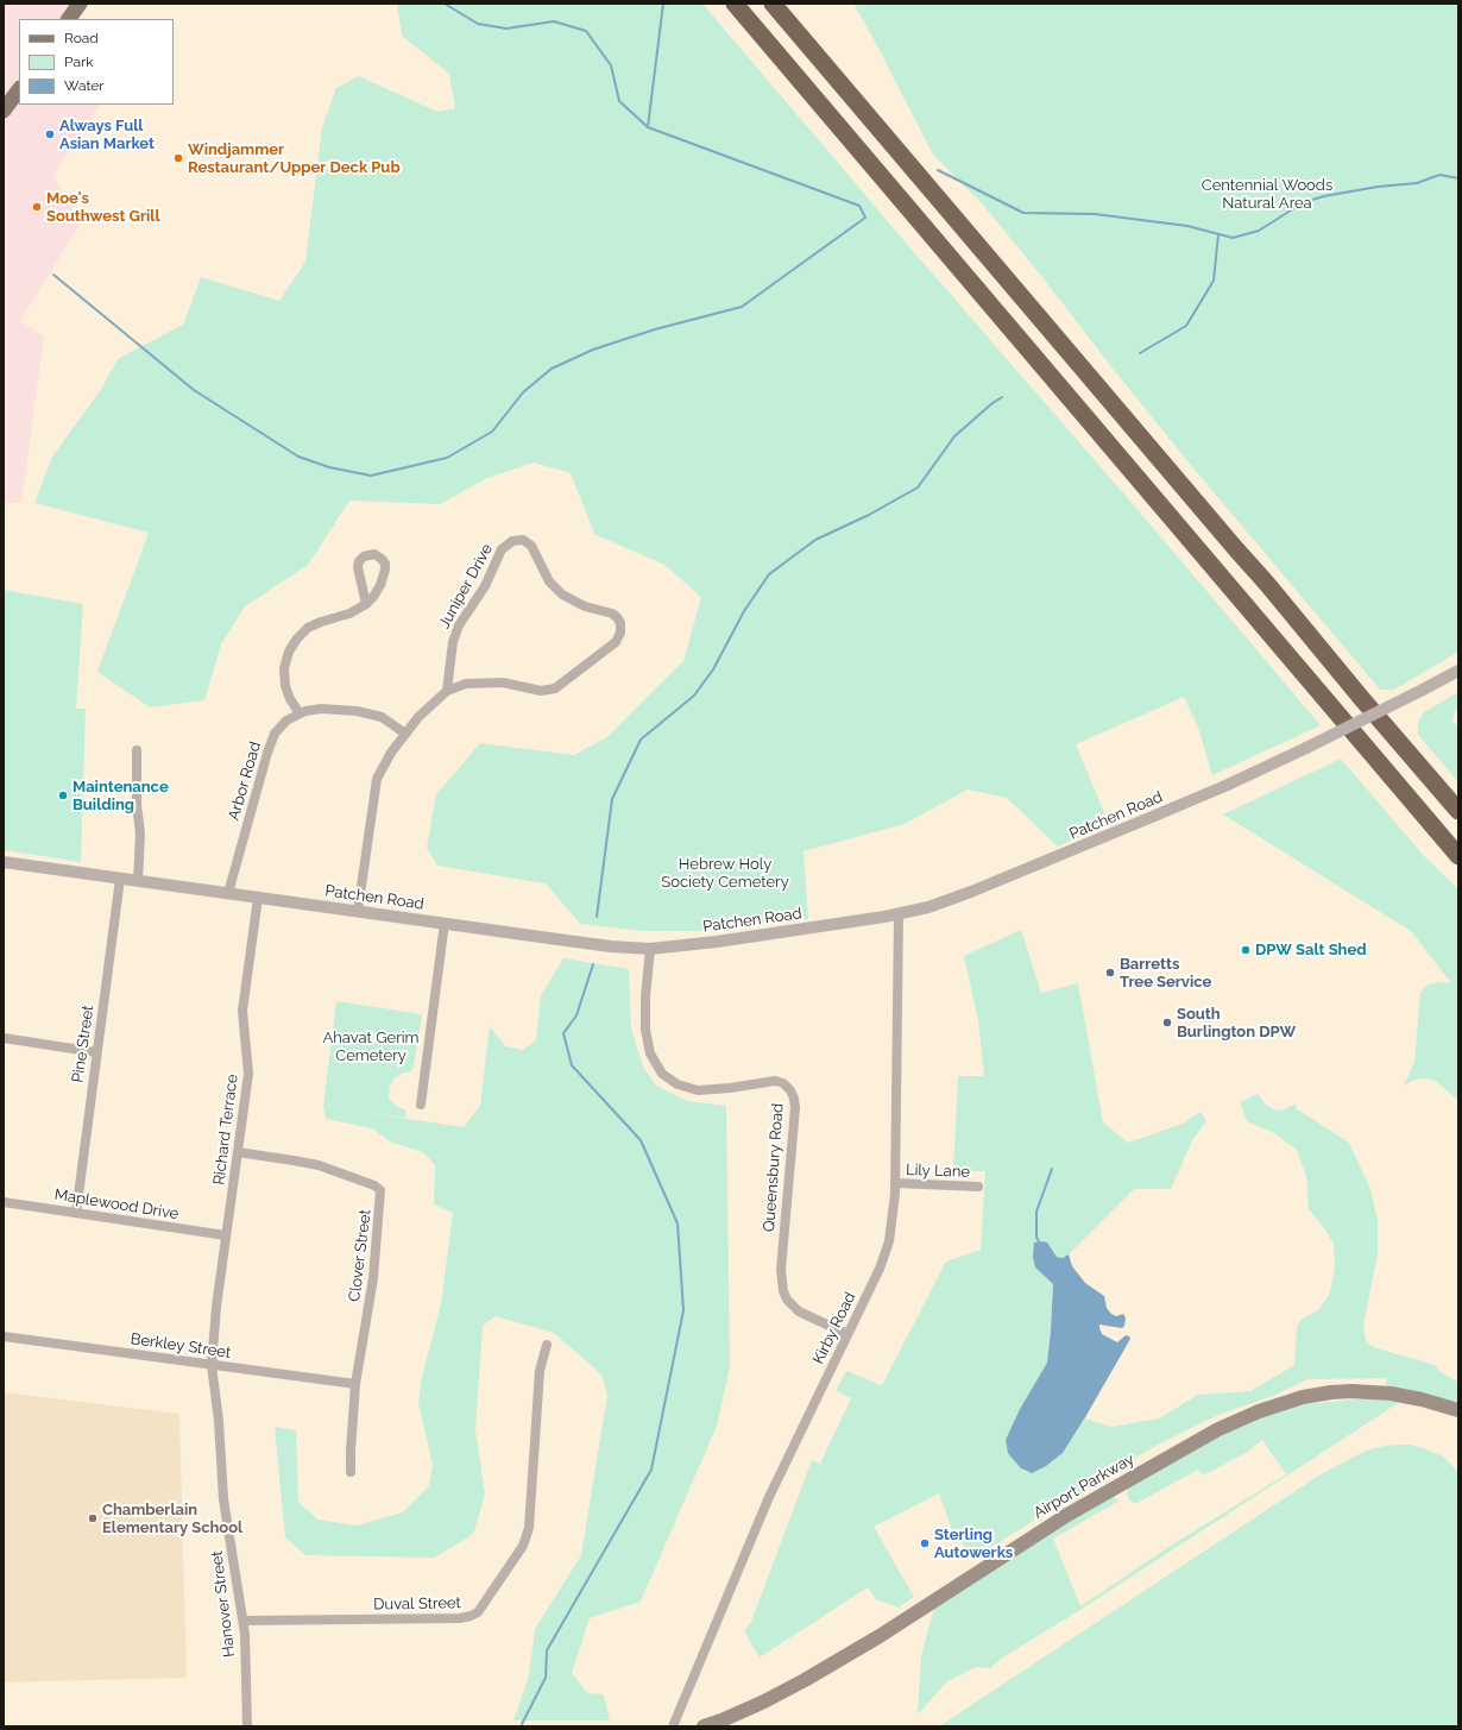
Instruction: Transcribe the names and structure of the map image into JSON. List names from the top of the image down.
{
  "streets": {
    "main road": ["Airport Parkway"],
    "street": [
      "Juniper Drive",
      "Arbor Road",
      "Patchen Road",
      "Pine Street",
      "Richard Terrace",
      "Queensbury Road",
      "Lily Lane",
      "Maplewood Drive",
      "Clover Street",
      "Kirby Road",
      "Berkley Street",
      "Hanover Street",
      "Duval Street"
    ]
  },
  "crossings": [
    ["Juniper Drive", "Arbor Road"],
    ["Juniper Drive", "Patchen Road"],
    ["Arbor Road", "Patchen Road"],
    ["Patchen Road", "Pine Street"],
    ["Patchen Road", "Richard Terrace"],
    ["Patchen Road", "Queensbury Road"],
    ["Patchen Road", "Kirby Road"],
    ["Pine Street", "Maplewood Drive"],
    ["Richard Terrace", "Maplewood Drive"],
    ["Richard Terrace", "Clover Street"],
    ["Richard Terrace", "Berkley Street"],
    ["Richard Terrace", "Hanover Street"],
    ["Queensbury Road", "Kirby Road"],
    ["Lily Lane", "Kirby Road"],
    ["Clover Street", "Berkley Street"],
    ["Berkley Street", "Hanover Street"],
    ["Hanover Street", "Duval Street"]
  ],
  "parks": ["Centennial Woods Natural Area", "Hebrew Holy Society Cemetery", "Ahavat Gerim Cemetery"],
  "places": [
    "Always Full Asian Market",
    "Windjammer Restaurant/Upper Deck Pub",
    "Moe's Southwest Grill",
    "Maintenance Building",
    "DPW Salt Shed",
    "Barretts Tree Service",
    "South Burlington DPW",
    "Chamberlain Elementary School",
    "Sterling Autowerks"
  ],
  "legend": ["Road", "Park", "Water"]
}
